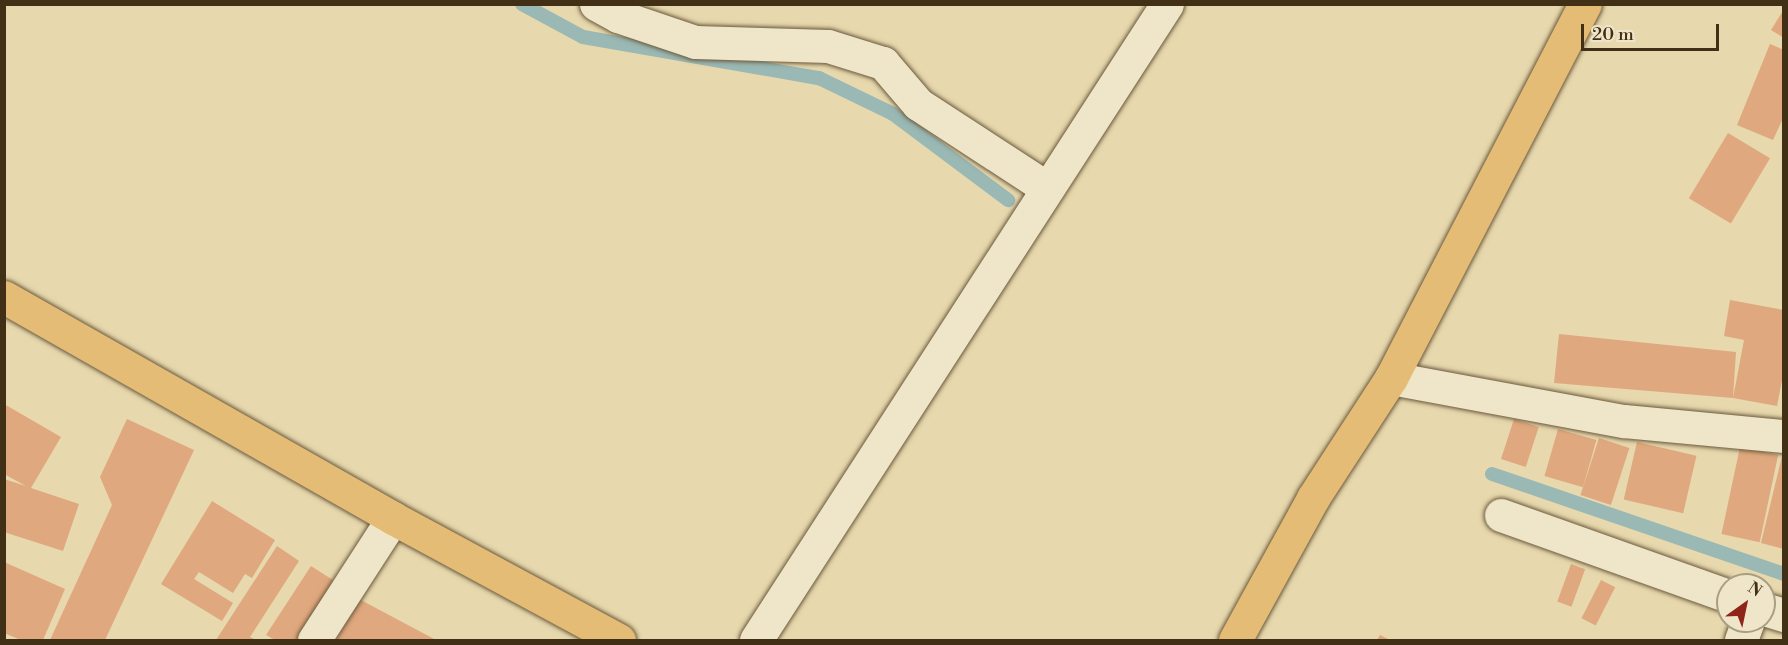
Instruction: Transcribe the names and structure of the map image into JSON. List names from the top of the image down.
{
  "scale_bar": "20 m",
  "north": "top right"
}
